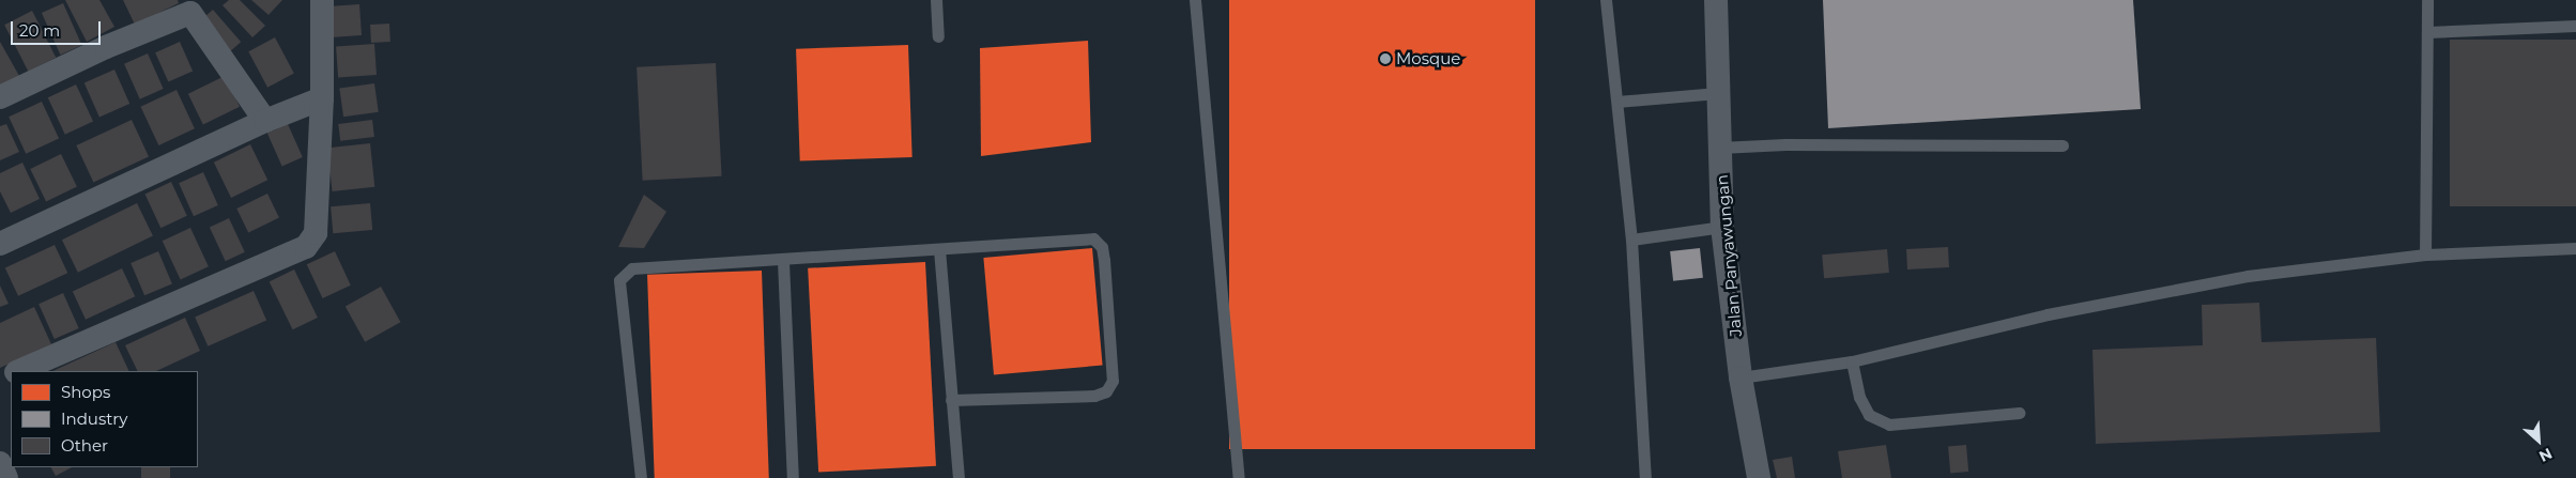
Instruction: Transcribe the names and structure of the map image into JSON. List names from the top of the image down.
{
  "streets": {
    "street": ["Jalan Panyawungan"]
  },
  "places": ["Mosque"],
  "legend": ["Shops", "Industry", "Other"],
  "scale_bar": "20 m",
  "north": "bottom right"
}
